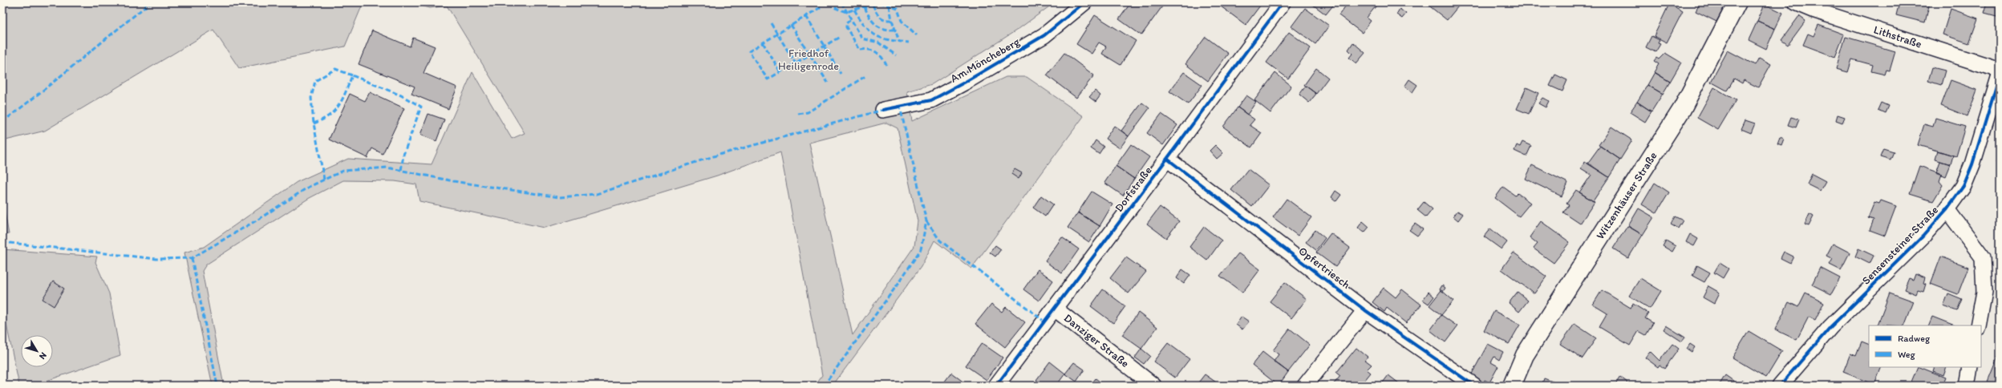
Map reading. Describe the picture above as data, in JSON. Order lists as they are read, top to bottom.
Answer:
{
  "streets": {
    "main road": ["Witzenhäuser Straße"],
    "street": [
      "Lithstraße",
      "Am Möncheberg",
      "Dorfstraße",
      "Sensensteiner Straße",
      "Opfertriesch",
      "Danziger Straße"
    ]
  },
  "crossings": [
    ["Dorfstraße", "Opfertriesch"],
    ["Dorfstraße", "Danziger Straße"]
  ],
  "parks": ["Friedhof Heiligenrode"],
  "legend": ["Radweg", "Weg"],
  "north": "bottom right"
}
